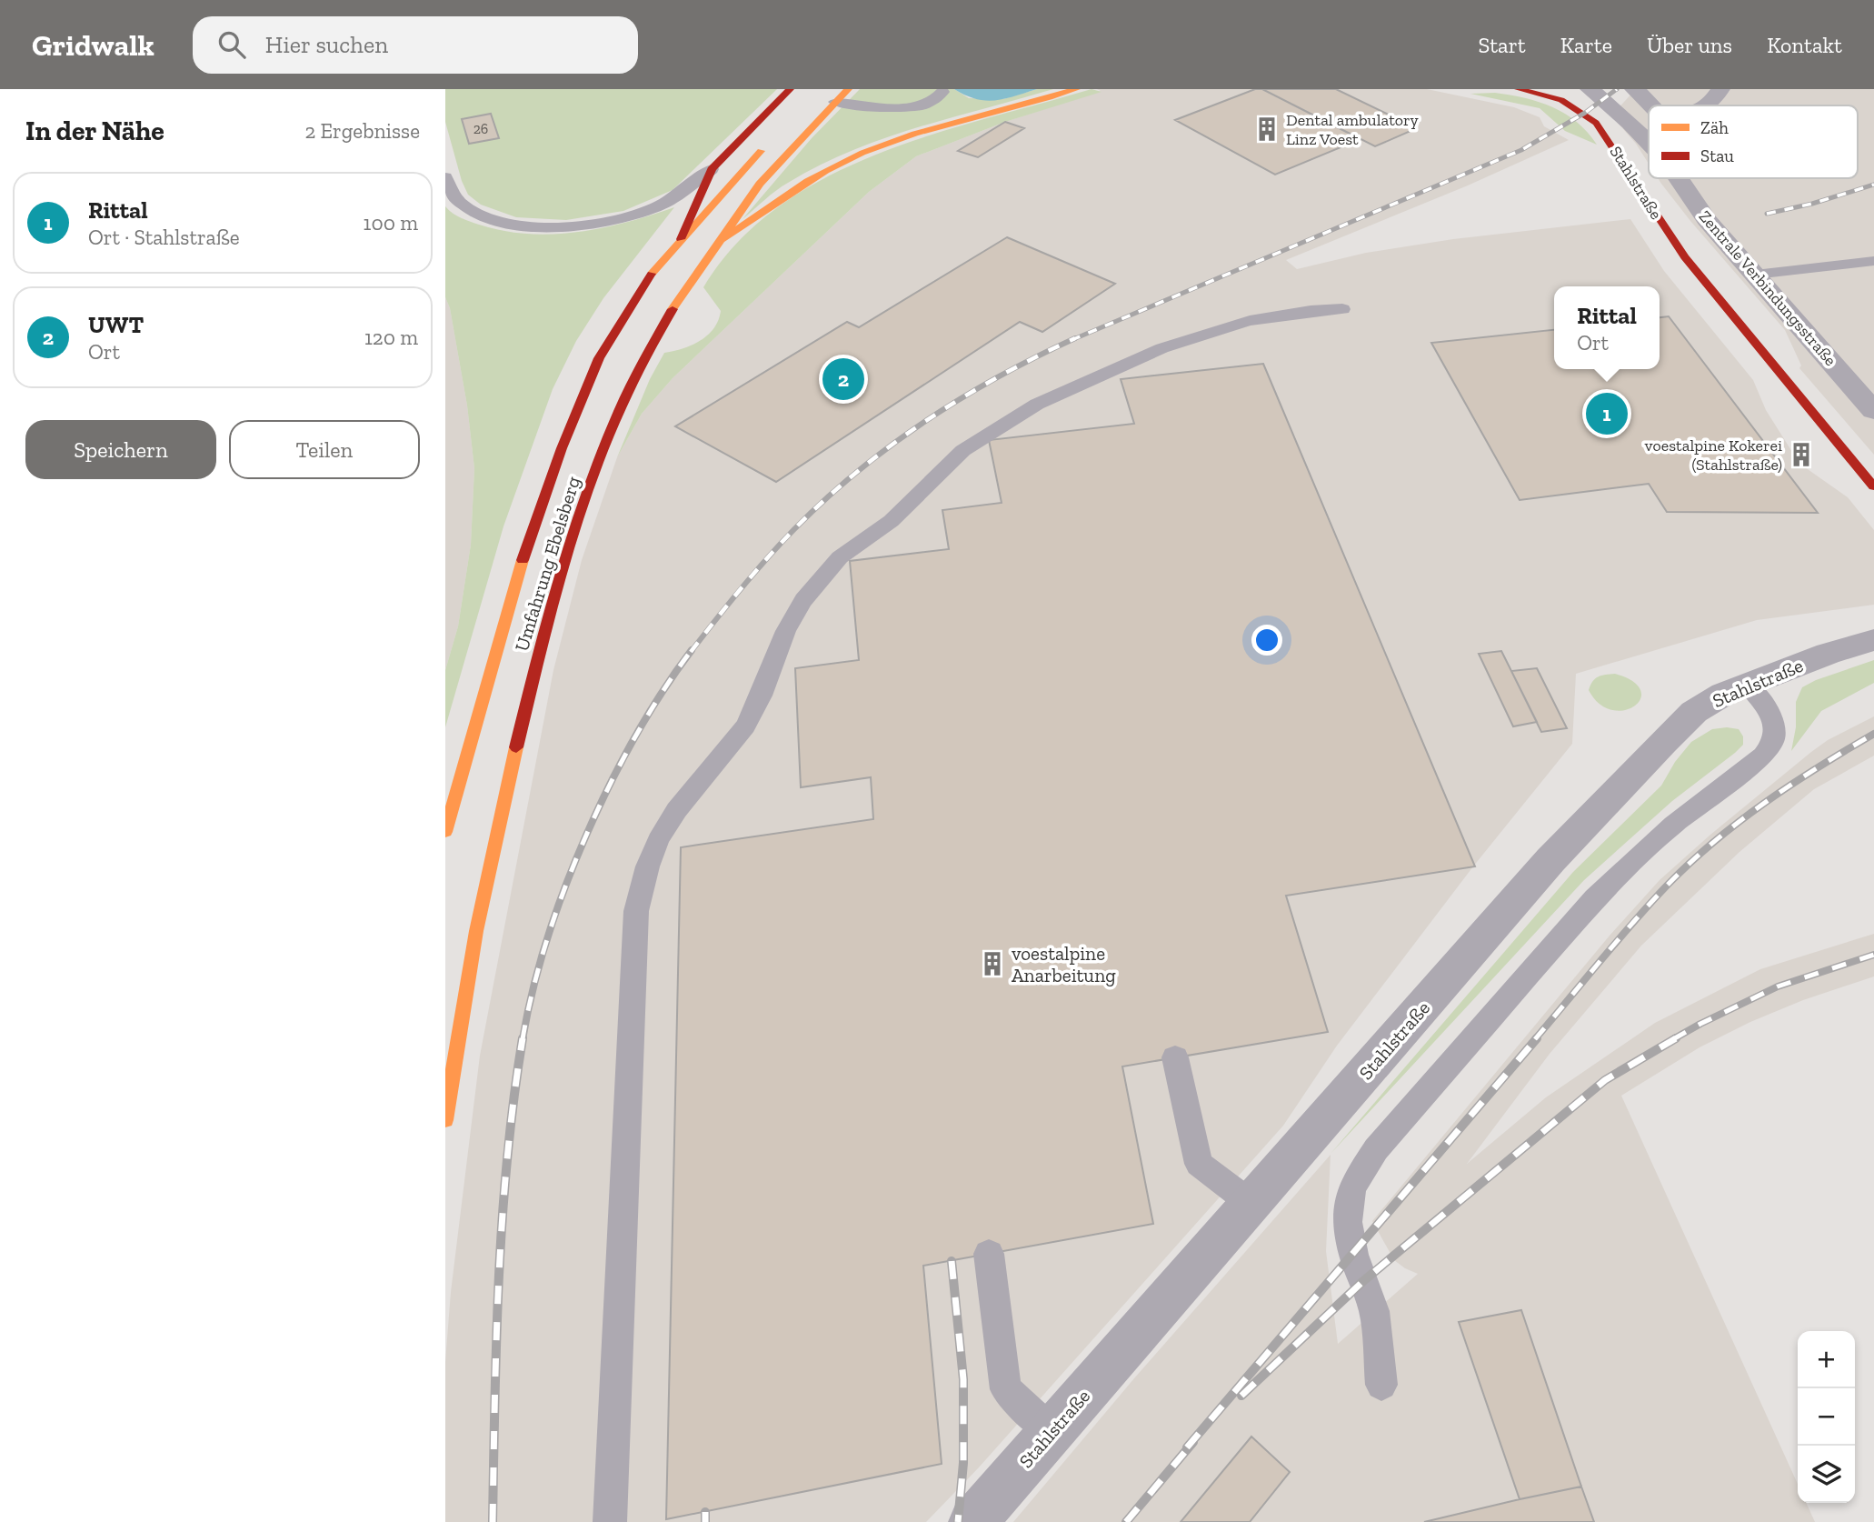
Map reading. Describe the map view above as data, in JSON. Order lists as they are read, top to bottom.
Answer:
{
  "streets": {
    "main road": ["Stahlstraße", "Umfahrung Ebelsberg"],
    "street": ["Zentrale Verbindungsstraße"]
  },
  "places": {
    "building": ["Dental ambulatory Linz Voest", "voestalpine Kokerei (Stahlstraße)", "voestalpine Anarbeitung"]
  },
  "house_numbers": ["26"],
  "legend": ["Zäh", "Stau"],
  "page": {
    "header": "Gridwalk",
    "search": "Hier suchen",
    "nav": [
      "Start",
      "Karte",
      "Über uns",
      "Kontakt"
    ],
    "heading": ["In der Nähe", "2 Ergebnisse"],
    "list": [
      {
        "mark": "1",
        "name": "Rittal",
        "note": "Ort · Stahlstraße",
        "value": "100 m"
      },
      {
        "mark": "2",
        "name": "UWT",
        "note": "Ort",
        "value": "120 m"
      }
    ],
    "popup": ["Rittal", "Ort"],
    "pins": ["2", "1"],
    "buttons": ["Speichern", "Teilen"],
    "map_buttons": ["+", "−"]
  }
}
